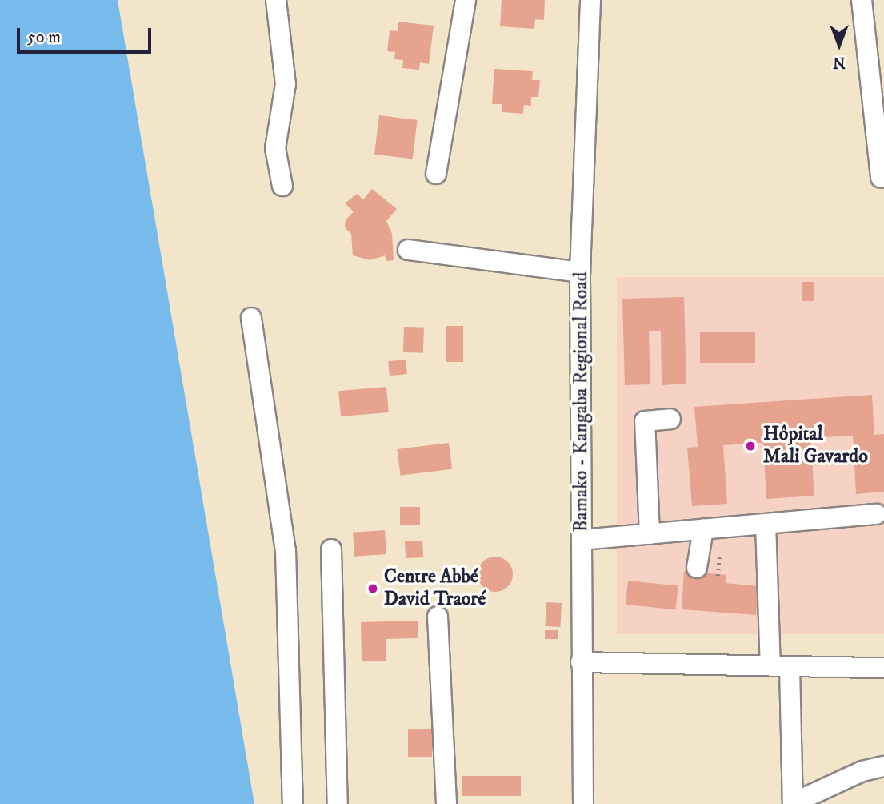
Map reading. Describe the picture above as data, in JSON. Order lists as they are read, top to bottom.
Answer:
{
  "streets": {
    "street": ["Bamako - Kangaba Regional Road"]
  },
  "places": ["Hôpital Mali Gavardo", "Centre Abbé David Traoré"],
  "scale_bar": "50 m",
  "north": "bottom"
}
